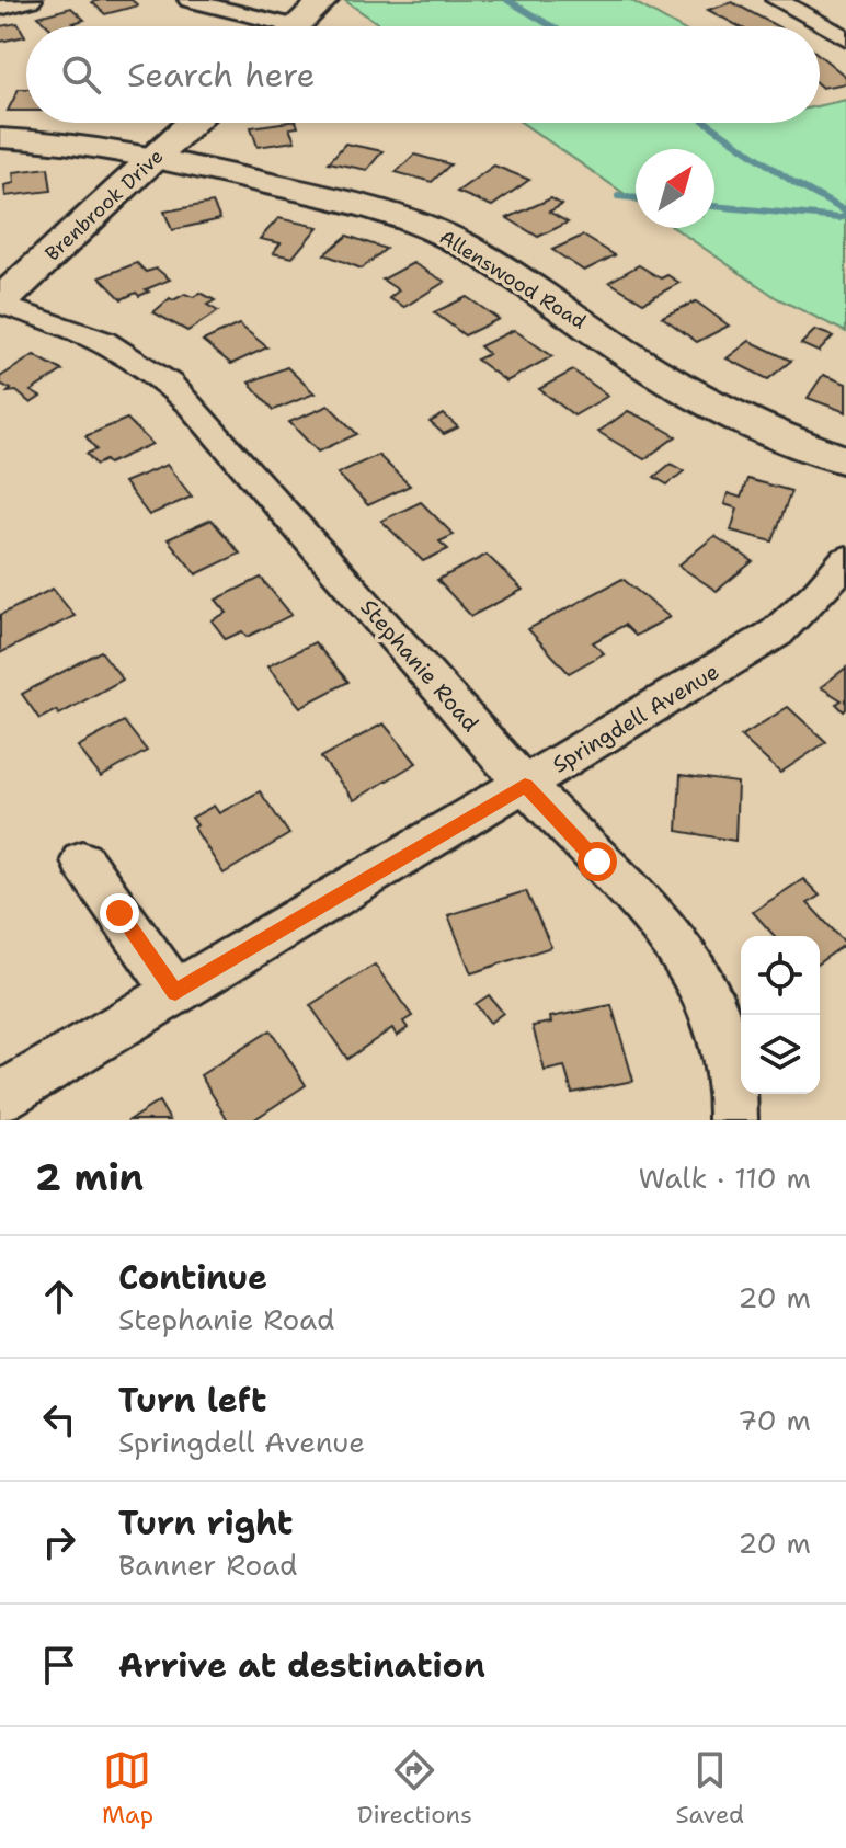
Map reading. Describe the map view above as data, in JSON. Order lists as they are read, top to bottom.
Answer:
{
  "streets": {
    "main road": ["Brenbrook Drive"],
    "street": ["Allenswood Road", "Stephanie Road", "Springdell Avenue"]
  },
  "crossings": [
    ["Brenbrook Drive", "Allenswood Road"],
    ["Brenbrook Drive", "Stephanie Road"],
    ["Stephanie Road", "Springdell Avenue"]
  ],
  "north": "top right",
  "page": {
    "search": "Search here",
    "heading": ["2 min", "Walk · 110 m"],
    "list": [
      ["Continue", "Stephanie Road", "20 m"],
      ["Turn left", "Springdell Avenue", "70 m"],
      ["Turn right", "Banner Road", "20 m"],
      "Arrive at destination"
    ],
    "nav": ["Map", "Directions", "Saved"]
  }
}
